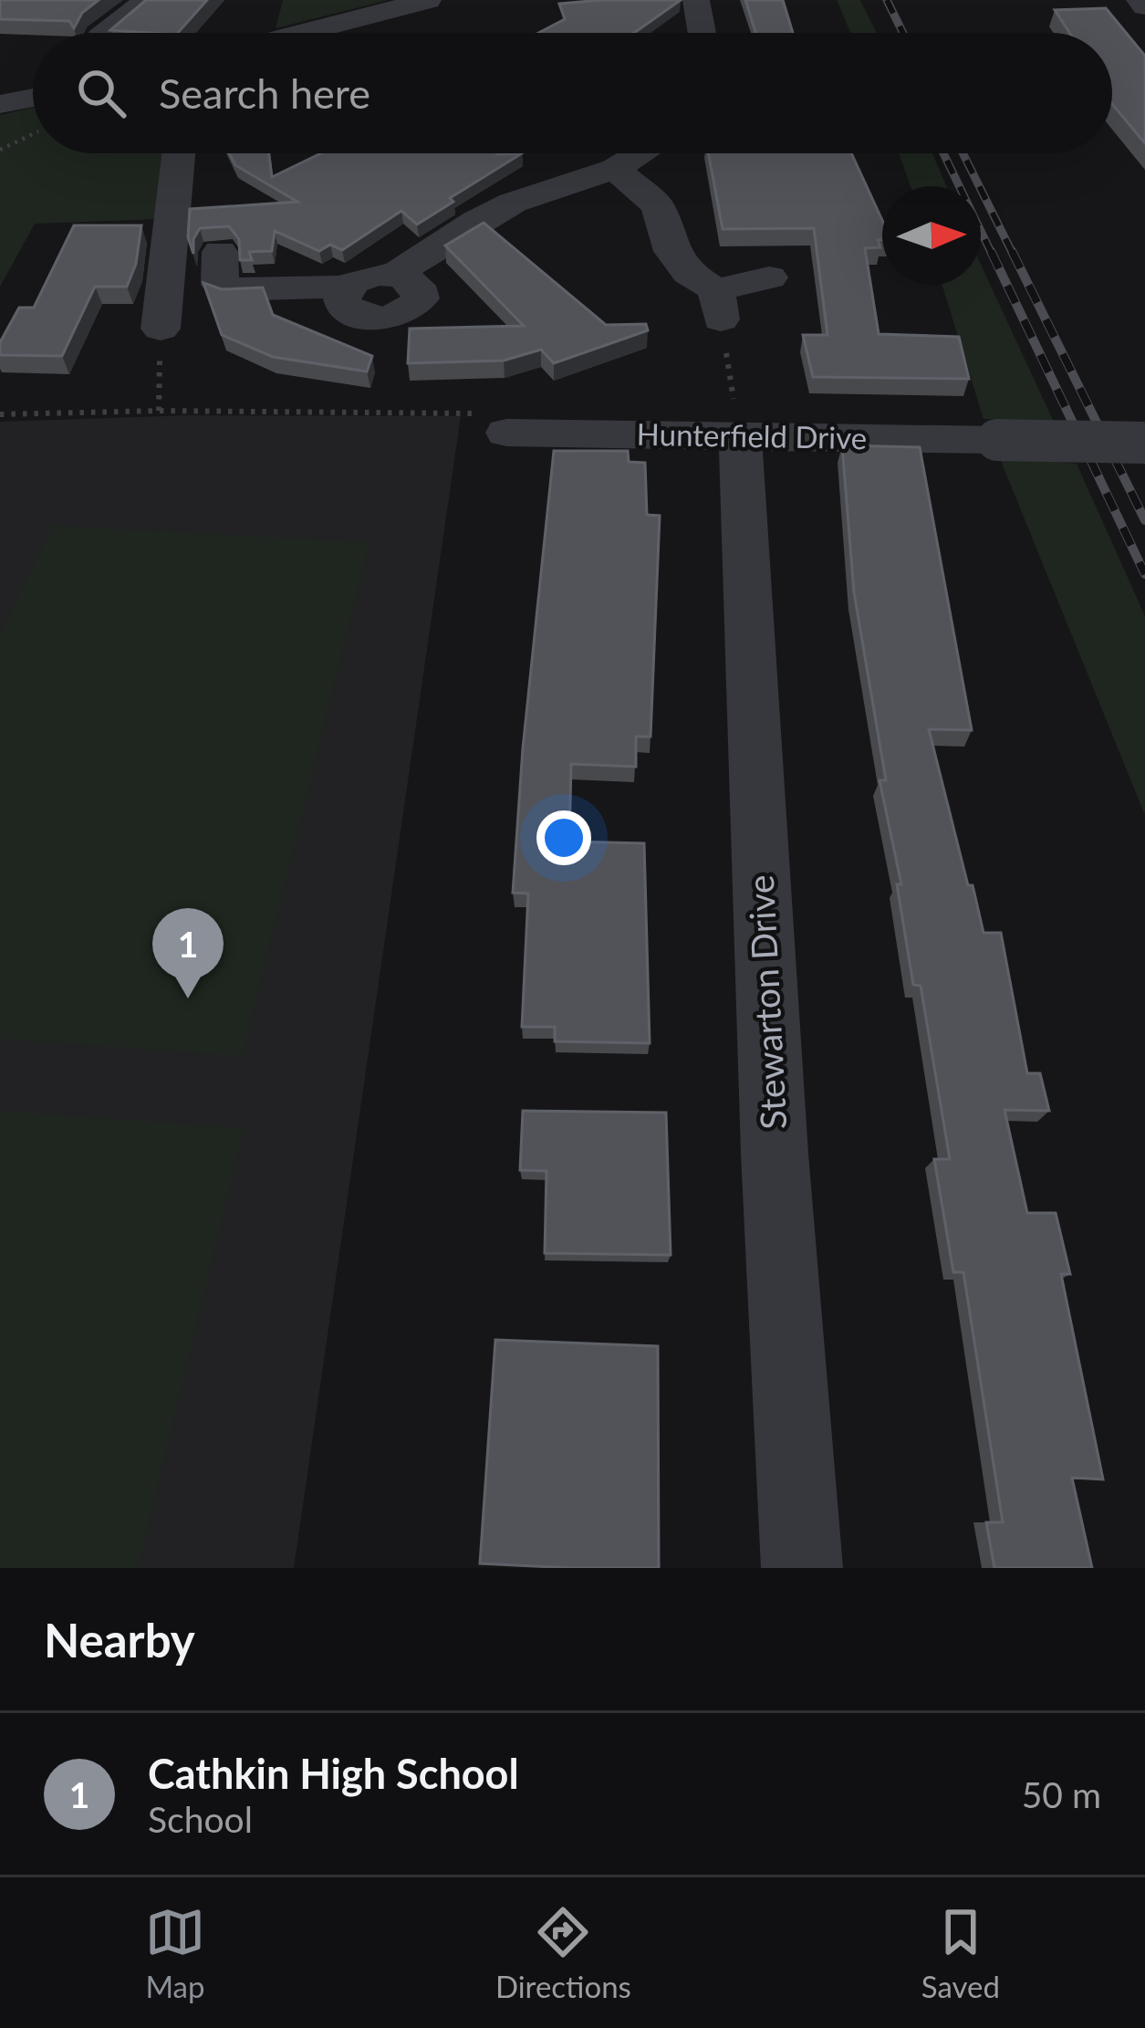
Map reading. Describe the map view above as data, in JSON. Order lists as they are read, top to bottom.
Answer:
{
  "streets": {
    "street": ["Hunterfield Drive", "Stewarton Drive"]
  },
  "crossings": [
    ["Hunterfield Drive", "Stewarton Drive"]
  ],
  "north": "right",
  "page": {
    "search": "Search here",
    "pins": "1",
    "heading": "Nearby",
    "list": [
      {
        "mark": "1",
        "name": "Cathkin High School",
        "note": "School",
        "value": "50 m"
      }
    ],
    "nav": ["Map", "Directions", "Saved"]
  }
}
